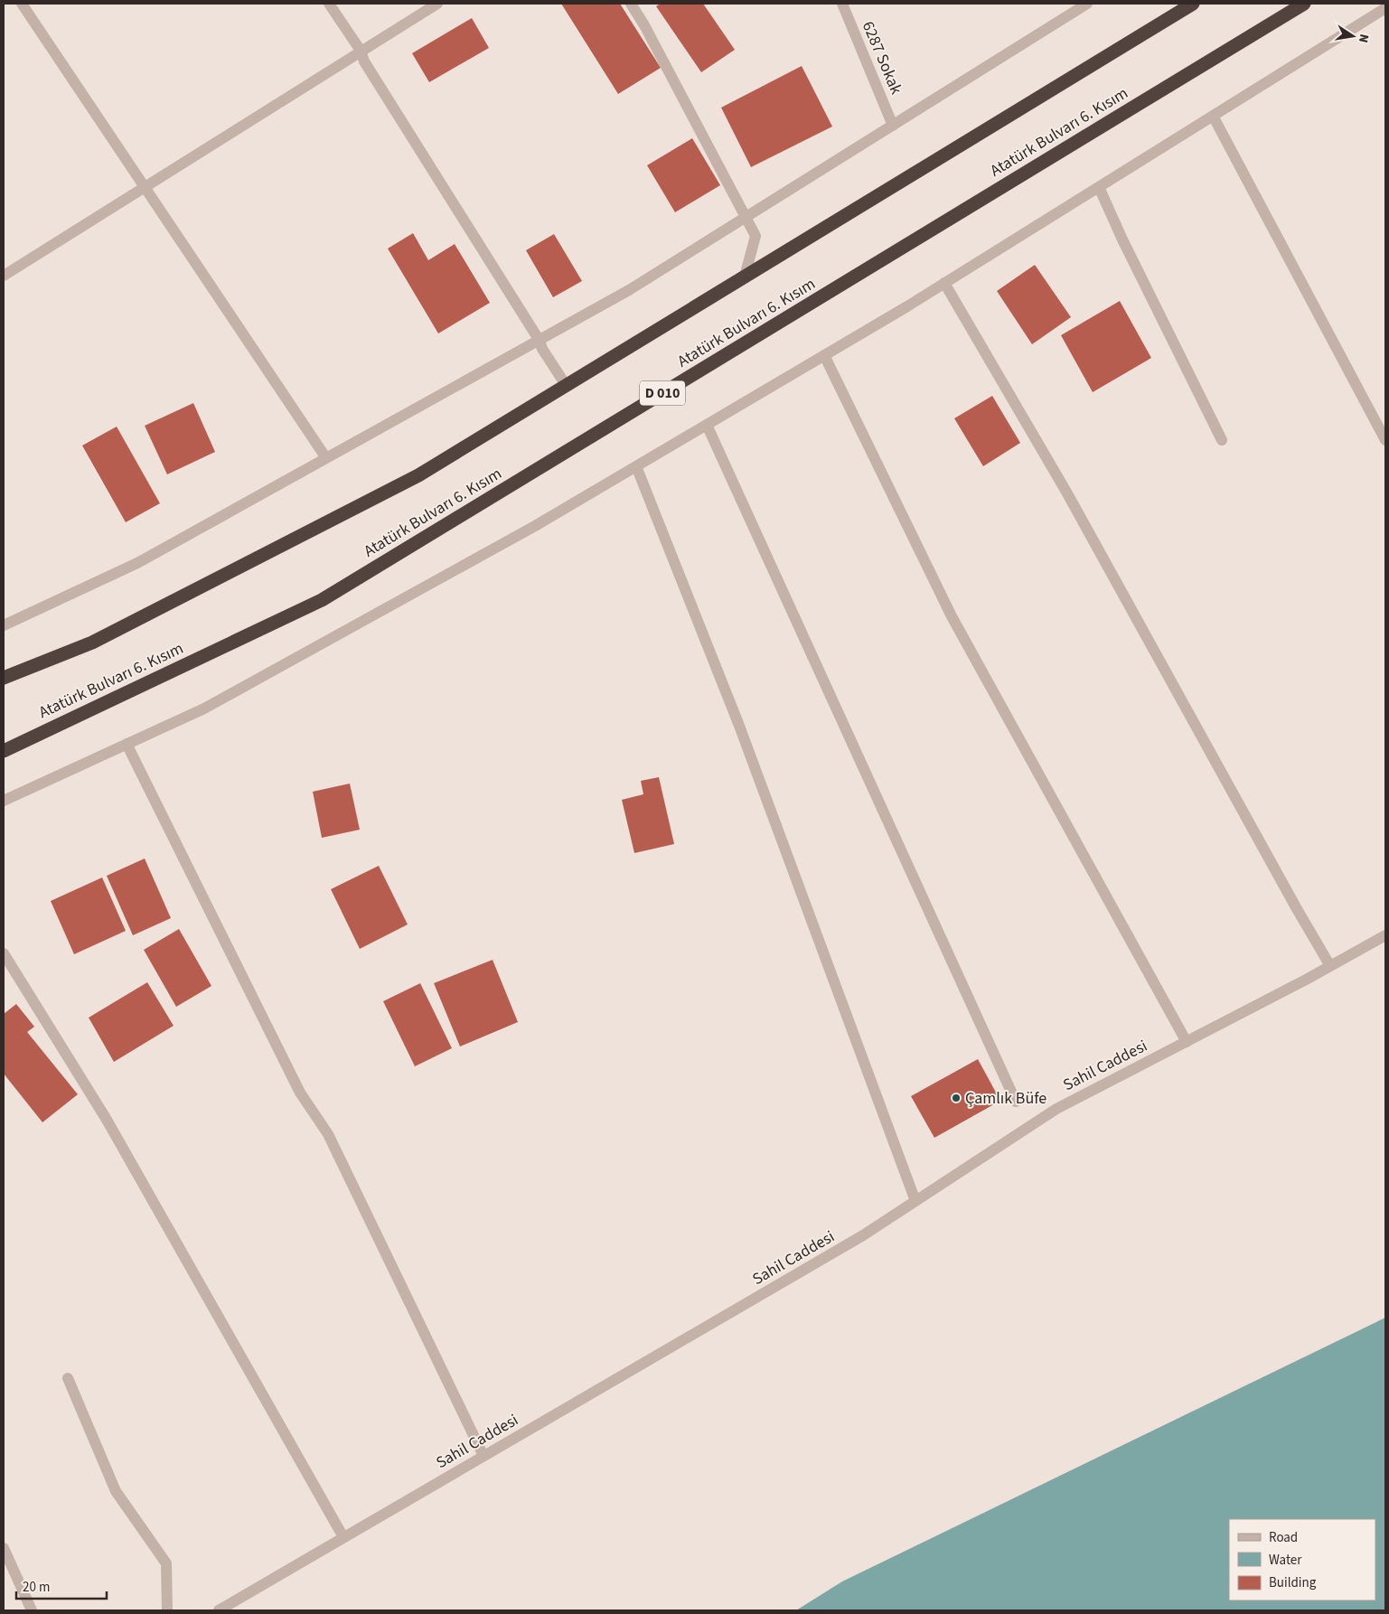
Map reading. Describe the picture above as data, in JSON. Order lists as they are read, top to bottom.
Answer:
{
  "streets": {
    "highway": ["Atatürk Bulvarı 6. Kısım", "D 010"],
    "street": ["6287 Sokak", "Sahil Caddesi"]
  },
  "places": ["Çamlık Büfe"],
  "legend": ["Road", "Water", "Building"],
  "scale_bar": "20 m",
  "north": "right"
}
